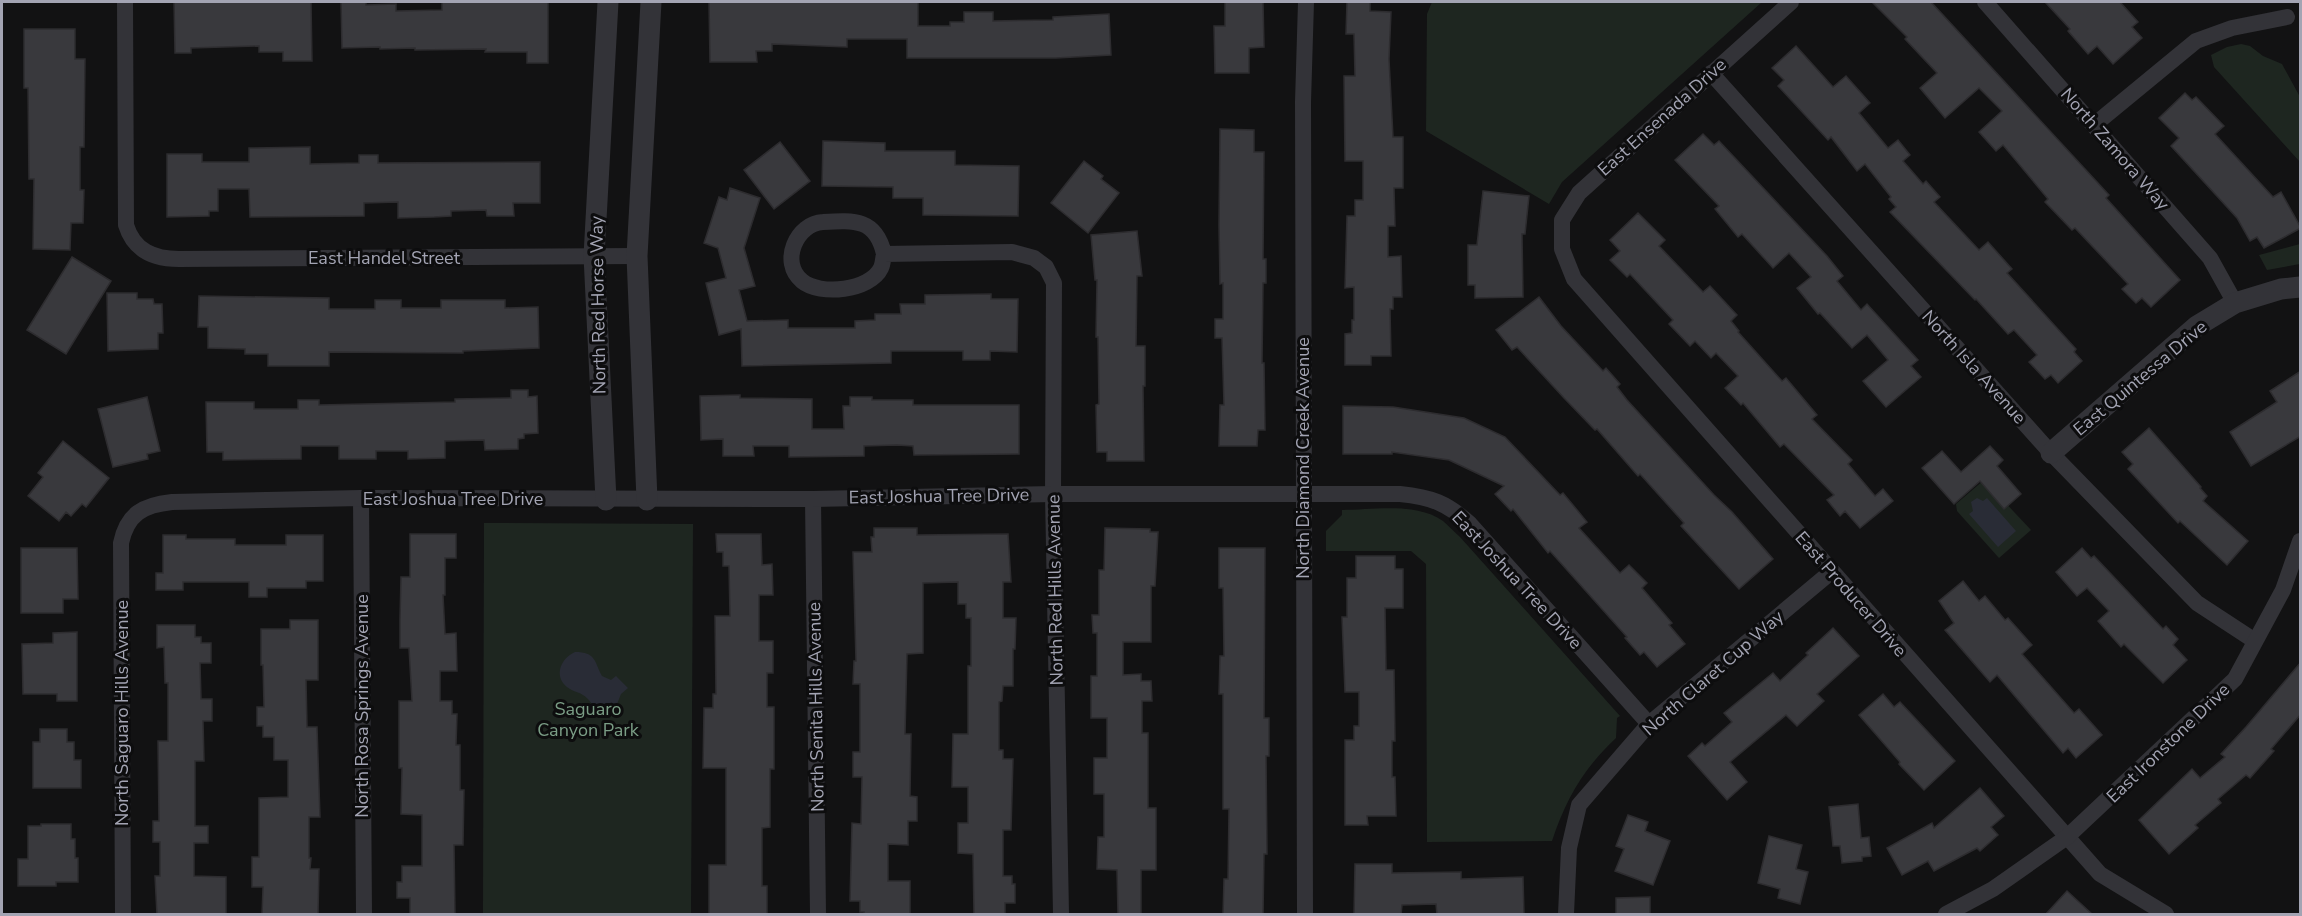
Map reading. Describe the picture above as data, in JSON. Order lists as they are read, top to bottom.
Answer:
{
  "streets": {
    "street": [
      "East Ensenada Drive",
      "North Zamora Way",
      "East Handel Street",
      "North Red Horse Way",
      "North Isla Avenue",
      "East Quintessa Drive",
      "North Diamond Creek Avenue",
      "East Joshua Tree Drive",
      "North Red Hills Avenue",
      "East Producer Drive",
      "North Claret Cup Way",
      "North Rosa Springs Avenue",
      "North Senita Hills Avenue",
      "North Saguaro Hills Avenue",
      "East Ironstone Drive"
    ]
  },
  "crossings": [
    ["East Ensenada Drive", "North Isla Avenue"],
    ["East Ensenada Drive", "East Producer Drive"],
    ["North Zamora Way", "East Quintessa Drive"],
    ["East Handel Street", "North Red Horse Way"],
    ["North Red Horse Way", "East Joshua Tree Drive"],
    ["North Isla Avenue", "East Quintessa Drive"],
    ["North Isla Avenue", "East Ironstone Drive"],
    ["North Diamond Creek Avenue", "East Joshua Tree Drive"],
    ["East Joshua Tree Drive", "North Red Hills Avenue"],
    ["East Joshua Tree Drive", "North Claret Cup Way"],
    ["East Joshua Tree Drive", "North Rosa Springs Avenue"],
    ["East Joshua Tree Drive", "North Senita Hills Avenue"],
    ["East Joshua Tree Drive", "North Saguaro Hills Avenue"],
    ["East Producer Drive", "North Claret Cup Way"],
    ["East Producer Drive", "East Ironstone Drive"]
  ],
  "parks": ["Saguaro Canyon Park"]
}
